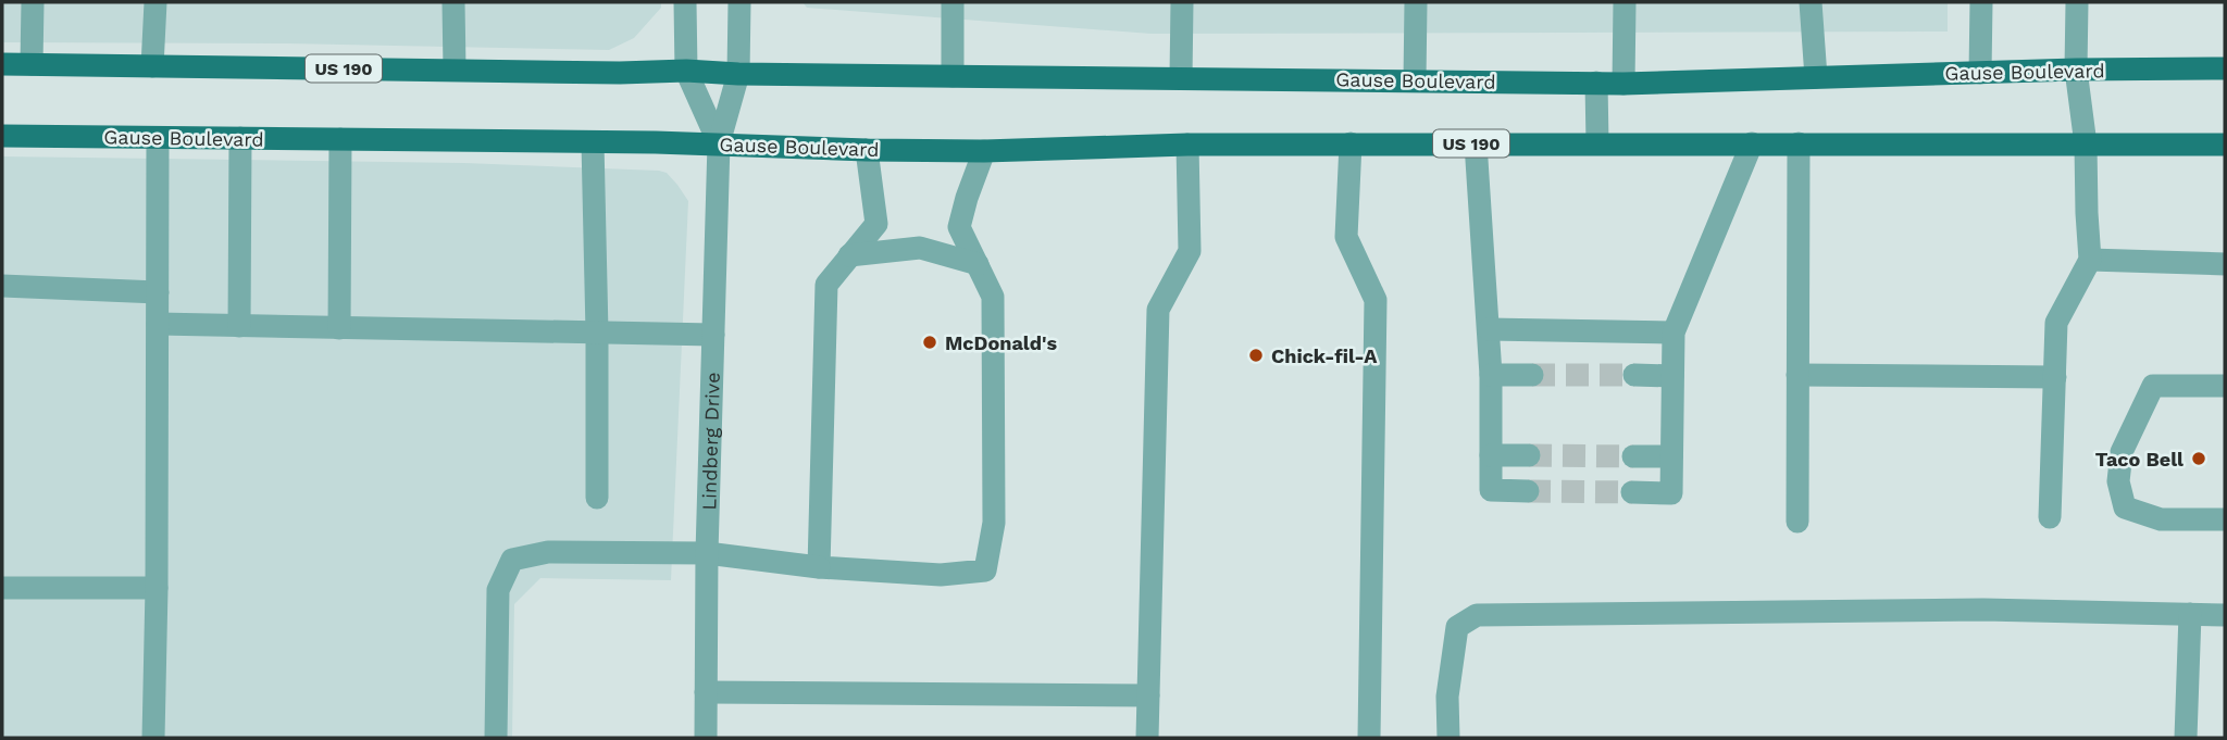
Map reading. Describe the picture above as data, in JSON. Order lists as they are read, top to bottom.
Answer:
{
  "streets": {
    "main road": ["US 190", "Gause Boulevard"],
    "street": ["Lindberg Drive"]
  },
  "crossings": [
    ["Gause Boulevard", "Lindberg Drive"]
  ],
  "places": ["McDonald's", "Chick-fil-A", "Taco Bell"]
}
